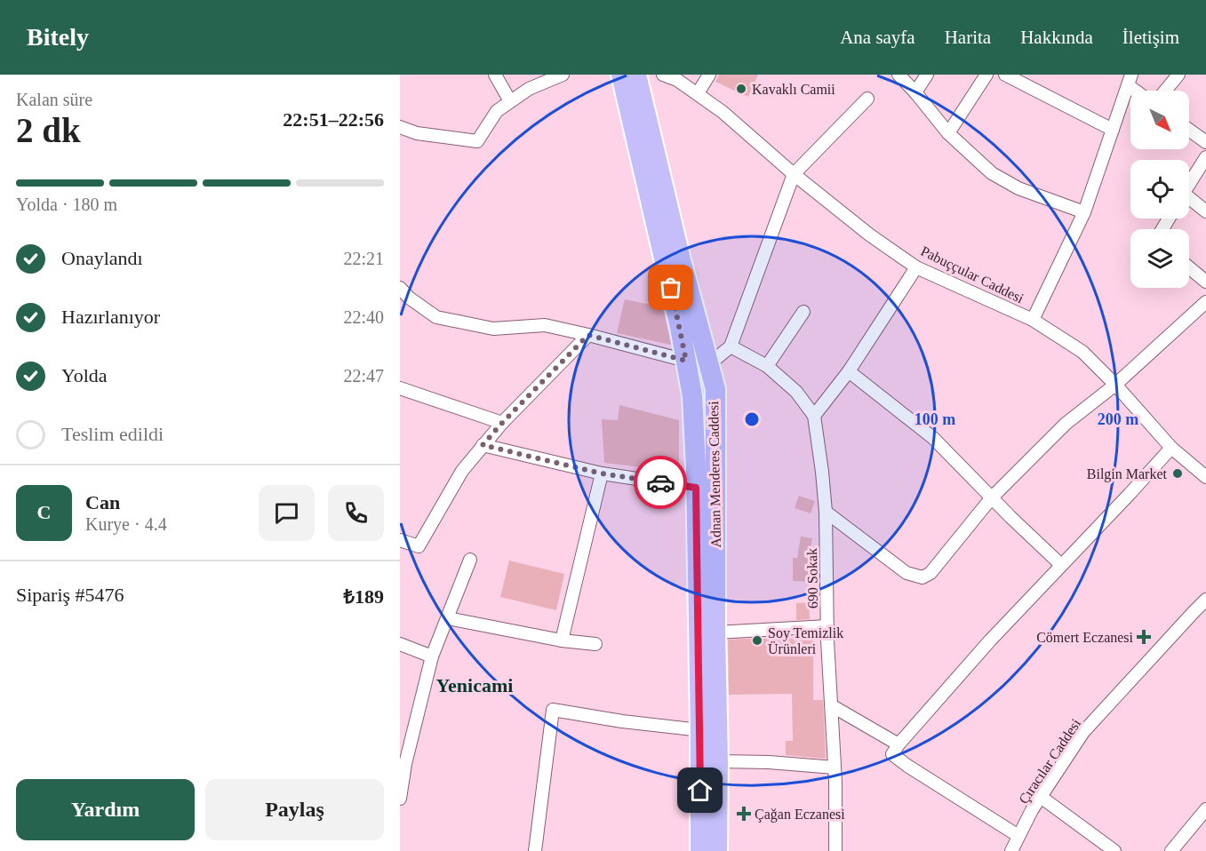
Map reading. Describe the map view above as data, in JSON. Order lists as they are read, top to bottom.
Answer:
{
  "streets": {
    "main road": ["Adnan Menderes Caddesi"],
    "street": ["Pabuççular Caddesi", "690 Sokak", "Çıracılar Caddesi"]
  },
  "districts": ["Yenicami"],
  "places": {
    "other": ["Kavaklı Camii", "Bilgin Market", "Soy Temizlik Ürünleri"],
    "health": ["Cömert Eczanesi", "Çağan Eczanesi"]
  },
  "north": "bottom right",
  "page": {
    "header": "Bitely",
    "nav": [
      "Ana sayfa",
      "Harita",
      "Hakkında",
      "İletişim"
    ],
    "heading": ["2 dk", "Kalan süre", "22:51–22:56"],
    "panel": [
      "Can",
      "Kurye · 4.4",
      "Sipariş #5476",
      "₺189"
    ],
    "bar": "Yolda · 180 m",
    "list": [
      ["Onaylandı", "22:21"],
      ["Hazırlanıyor", "22:40"],
      ["Yolda", "22:47"],
      "Teslim edildi"
    ],
    "round": "C",
    "buttons": ["Yardım", "Paylaş"]
  },
  "rings": ["100 m", "200 m"]
}
